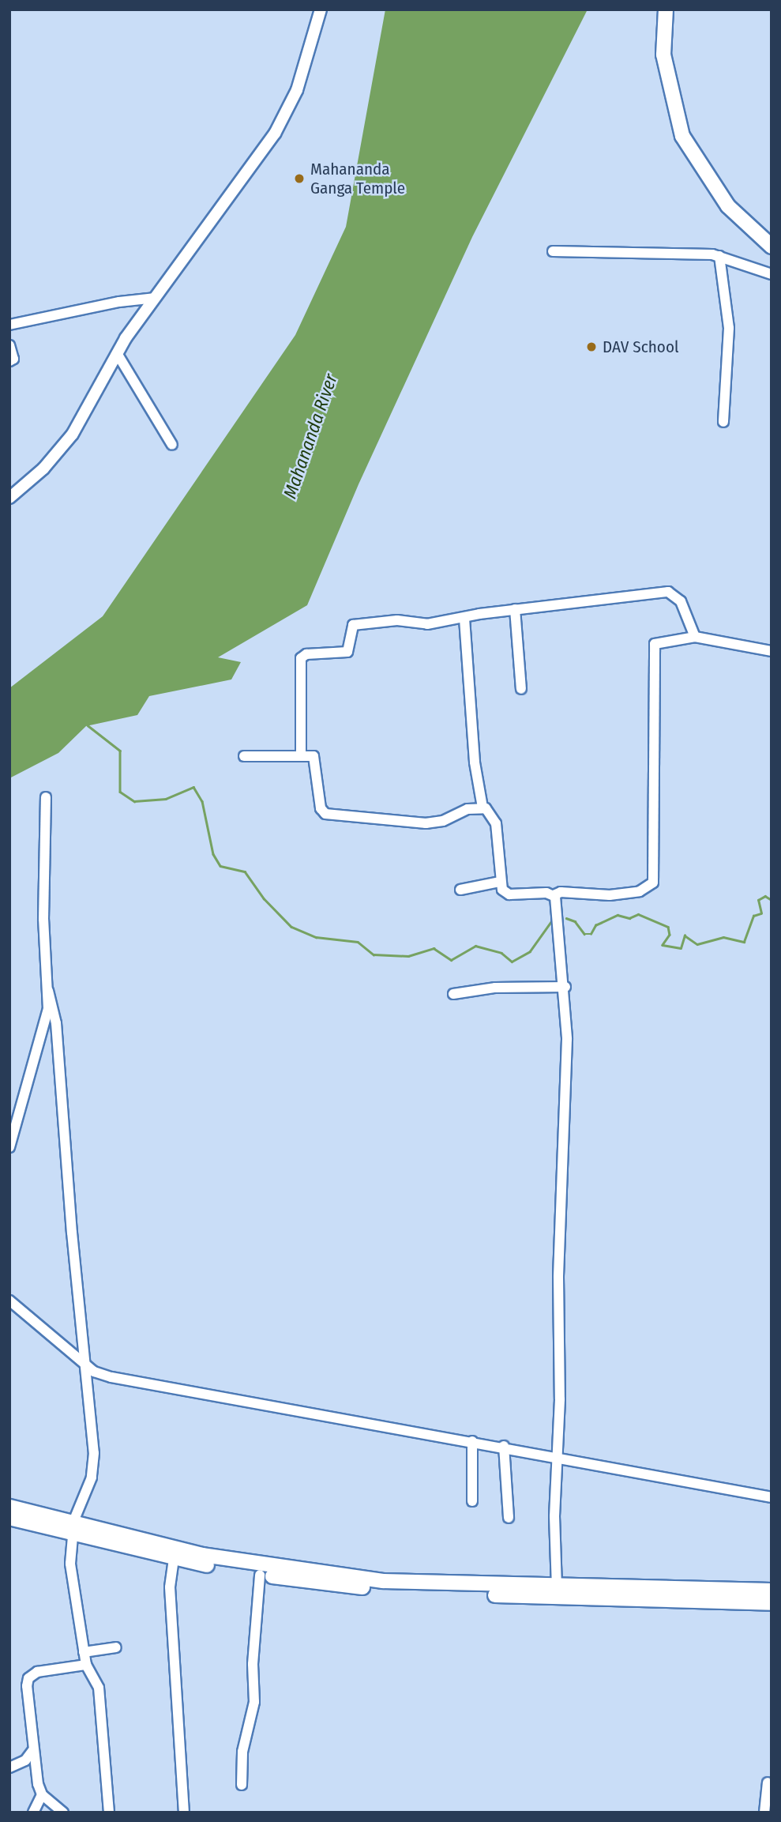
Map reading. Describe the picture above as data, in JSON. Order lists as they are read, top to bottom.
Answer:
{
  "water": ["Mahananda River"],
  "places": ["Mahananda Ganga Temple", "DAV School"]
}
